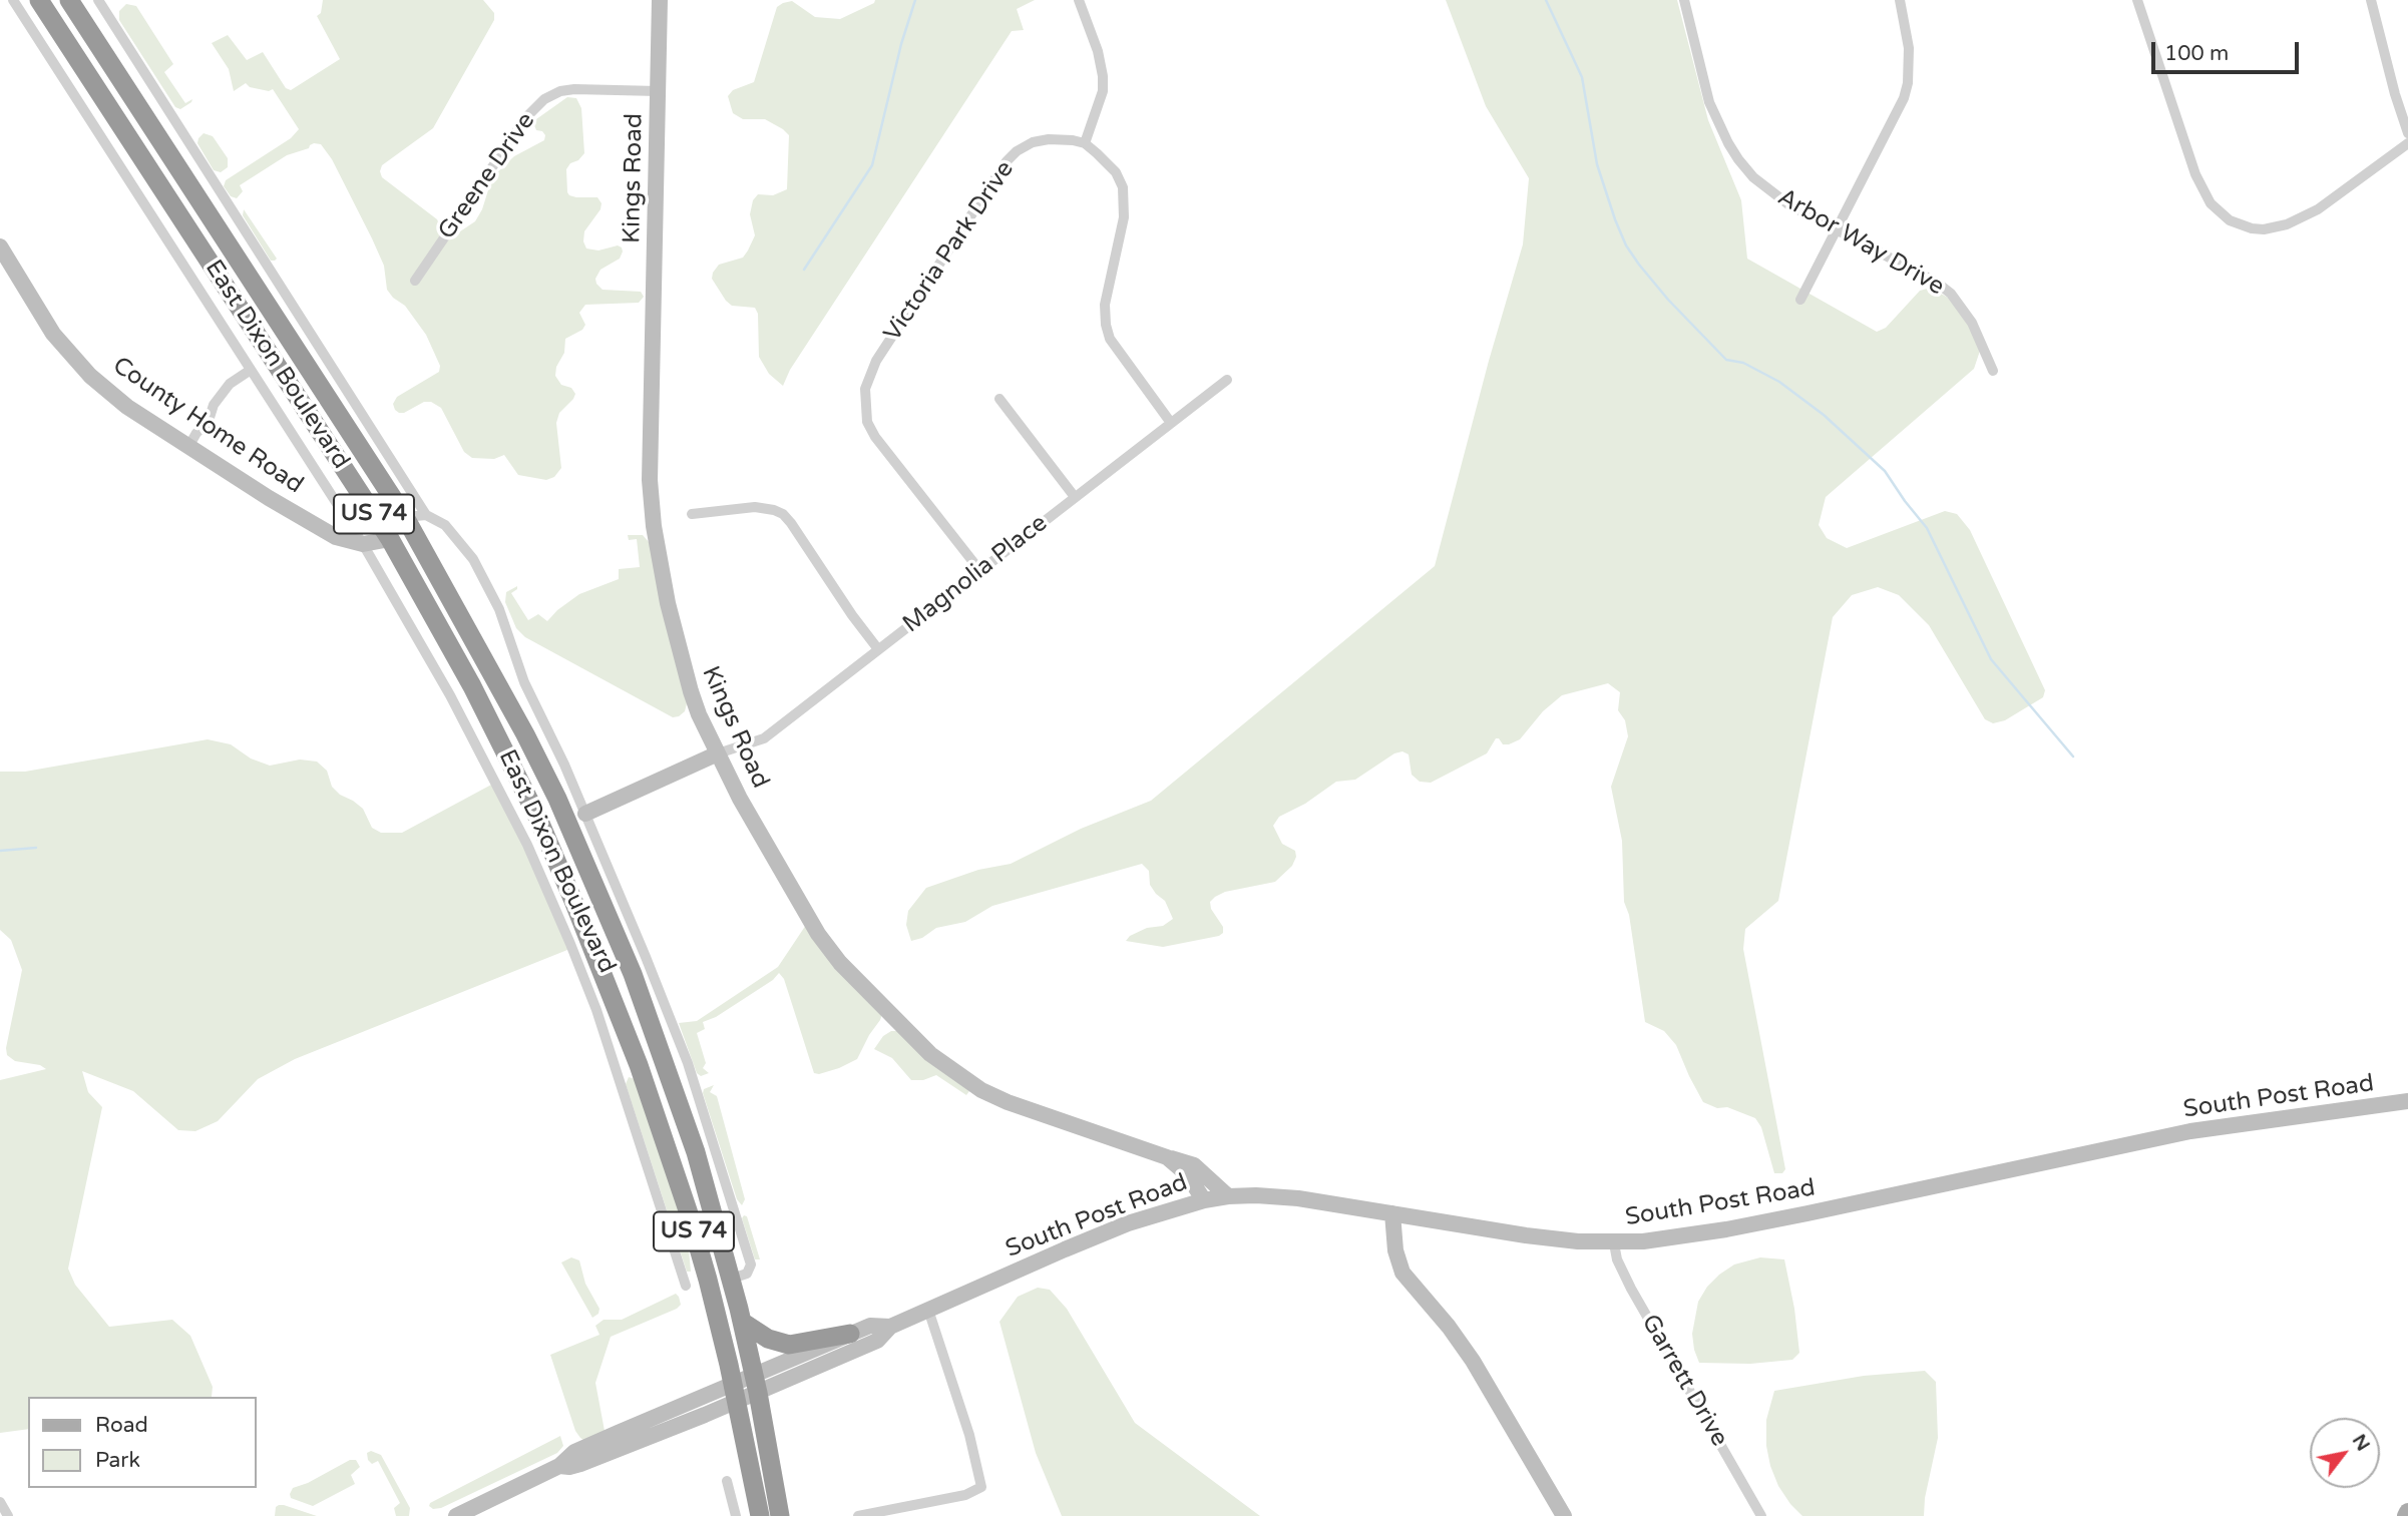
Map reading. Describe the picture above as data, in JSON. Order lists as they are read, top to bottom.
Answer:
{
  "streets": {
    "highway": ["East Dixon Boulevard", "US 74"],
    "street": [
      "Greene Drive",
      "Kings Road",
      "Arbor Way Drive",
      "Victoria Park Drive",
      "County Home Road",
      "Magnolia Place",
      "South Post Road",
      "Garrett Drive"
    ]
  },
  "crossings": [
    ["Greene Drive", "Kings Road"],
    ["Kings Road", "Magnolia Place"],
    ["Kings Road", "South Post Road"],
    ["Victoria Park Drive", "Magnolia Place"],
    ["East Dixon Boulevard", "County Home Road"],
    ["East Dixon Boulevard", "South Post Road"],
    ["South Post Road", "Garrett Drive"]
  ],
  "legend": ["Road", "Park"],
  "scale_bar": "100 m",
  "north": "top right"
}
